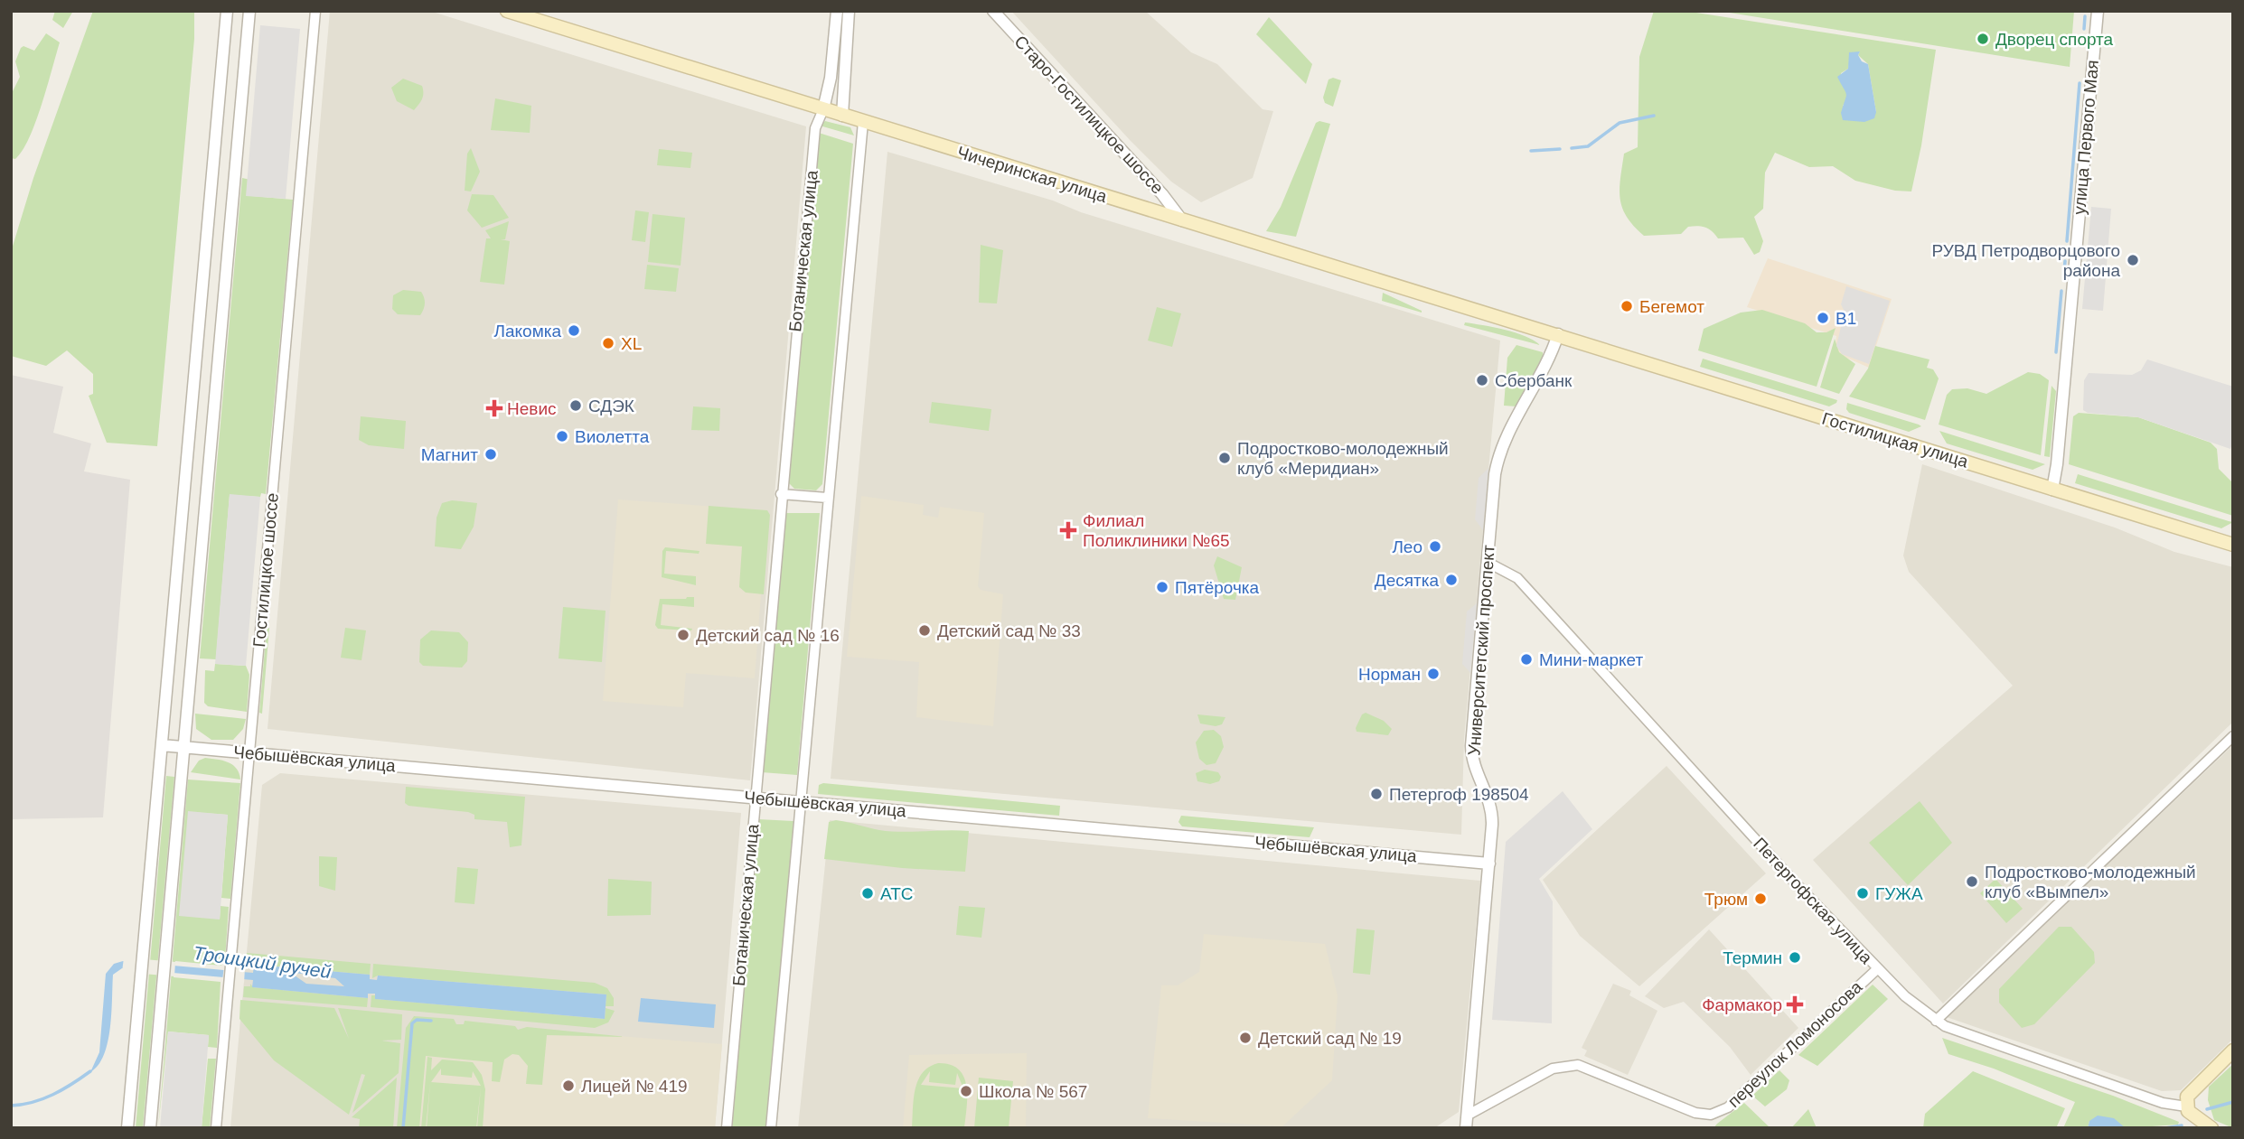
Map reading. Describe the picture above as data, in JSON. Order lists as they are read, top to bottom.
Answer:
{
  "streets": {
    "main road": ["Чичеринская улица", "Гостилицкая улица", "Петергофская улица"],
    "street": [
      "Старо-Гостилицкое шоссе",
      "улица Первого Мая",
      "Ботаническая улица",
      "Гостилицкое шоссе",
      "Университетский проспект",
      "Чебышёвская улица",
      "переулок Ломоносова"
    ]
  },
  "crossings": [
    ["Старо-Гостилицкое шоссе", "Чичеринская улица"],
    ["улица Первого Мая", "Гостилицкая улица"],
    ["Чичеринская улица", "Ботаническая улица"],
    ["Чичеринская улица", "Гостилицкая улица"],
    ["Чичеринская улица", "Университетский проспект"],
    ["Ботаническая улица", "Чебышёвская улица"],
    ["Гостилицкая улица", "Университетский проспект"],
    ["Гостилицкое шоссе", "Чебышёвская улица"],
    ["Университетский проспект", "Чебышёвская улица"],
    ["Университетский проспект", "Петергофская улица"],
    ["Университетский проспект", "переулок Ломоносова"],
    ["Петергофская улица", "переулок Ломоносова"]
  ],
  "water": ["Троицкий ручей"],
  "places": {
    "other": [
      "Дворец спорта",
      "РУВД Петродворцового района",
      "Бегемот",
      "В1",
      "Лакомка",
      "XL",
      "Сбербанк",
      "СДЭК",
      "Виолетта",
      "Магнит",
      "Подростково-молодежный клуб «Меридиан»",
      "Лео",
      "Десятка",
      "Пятёрочка",
      "Детский сад № 33",
      "Детский сад № 16",
      "Мини-маркет",
      "Норман",
      "Петергоф 198504",
      "Подростково-молодежный клуб «Вымпел»",
      "АТС",
      "ГУЖА",
      "Трюм",
      "Термин",
      "Детский сад № 19",
      "Лицей № 419",
      "Школа № 567"
    ],
    "health": ["Невис", "Филиал Поликлиники №65", "Фармакор"]
  }
}
